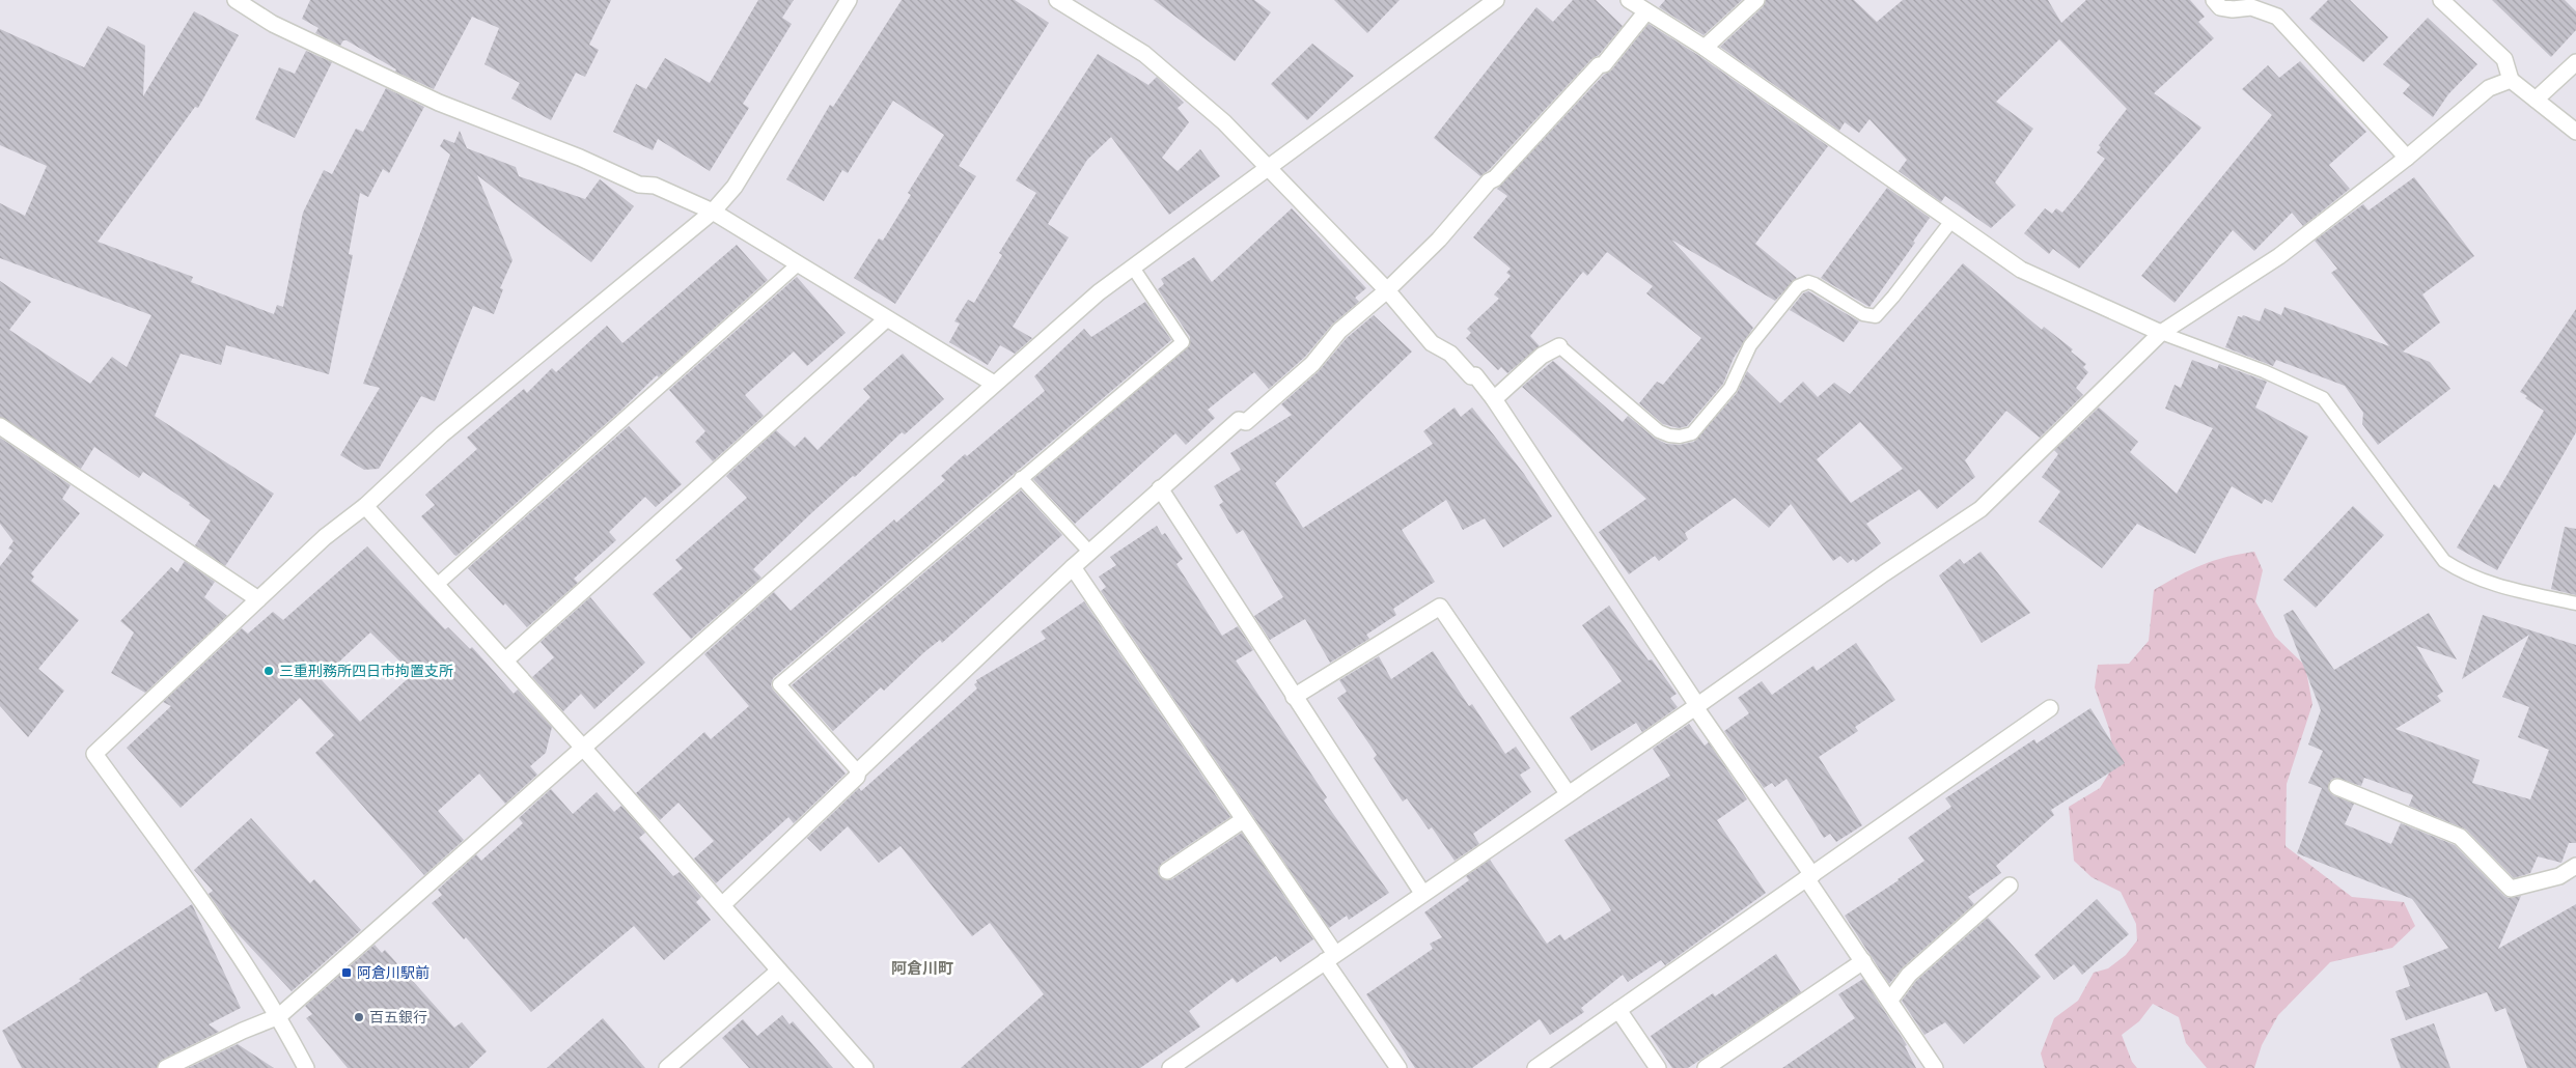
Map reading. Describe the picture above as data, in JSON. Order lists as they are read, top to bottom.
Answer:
{
  "districts": ["阿倉川町"],
  "places": {
    "other": ["三重刑務所四日市拘置支所", "百五銀行"],
    "transit": ["阿倉川駅前"]
  }
}
